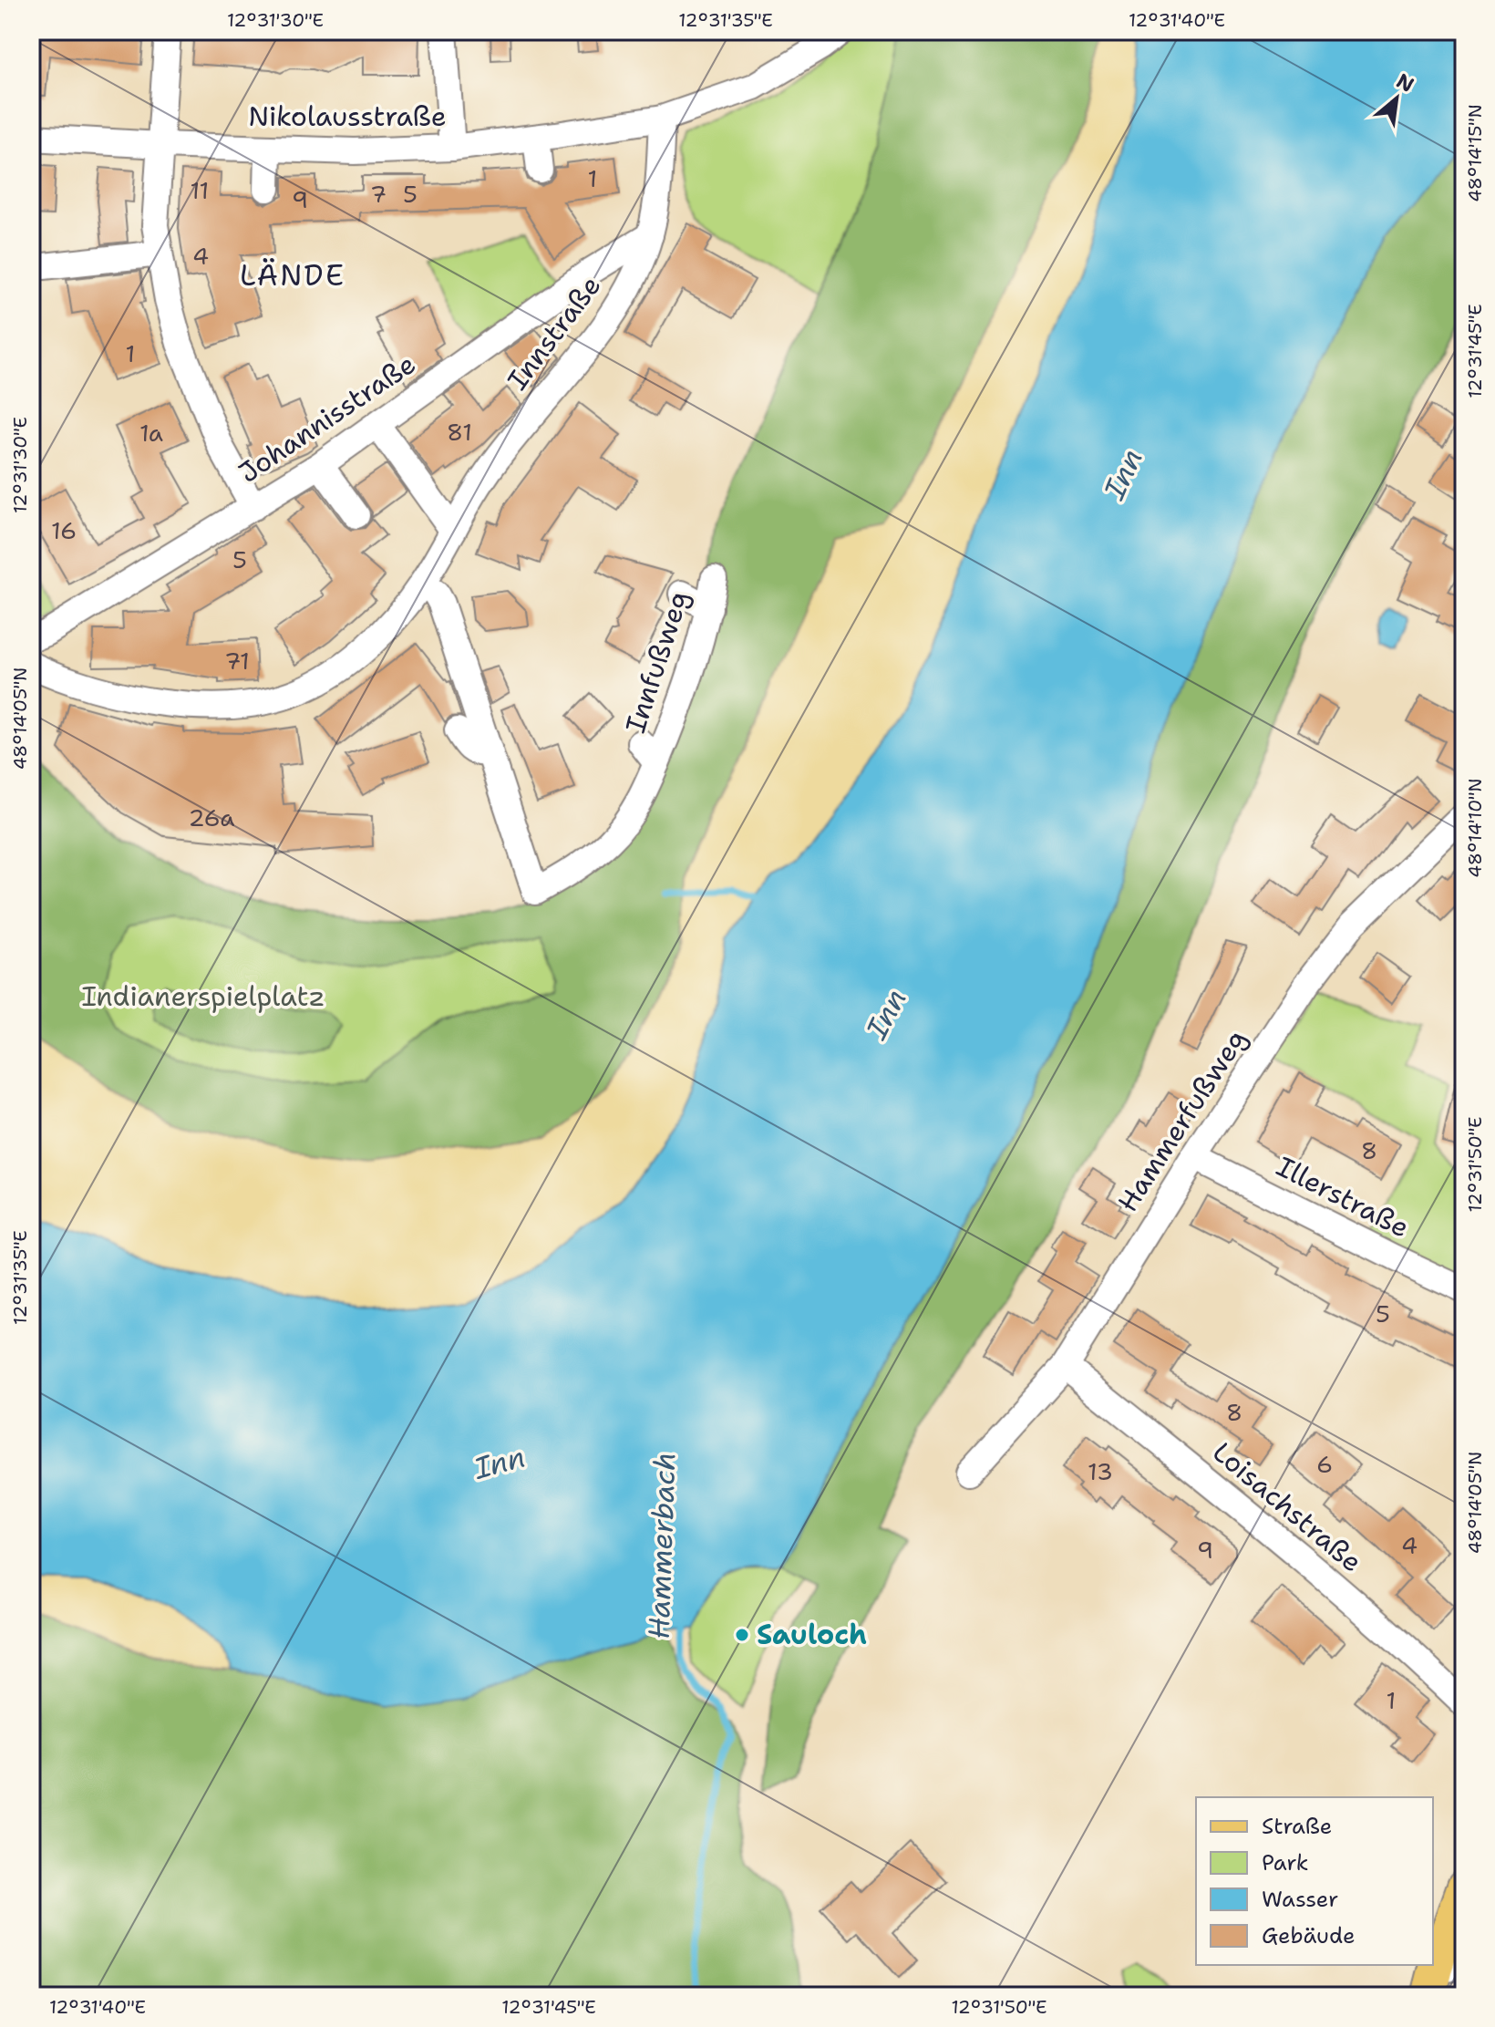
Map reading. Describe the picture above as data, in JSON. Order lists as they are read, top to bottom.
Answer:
{
  "streets": {
    "street": [
      "Nikolausstraße",
      "Innstraße",
      "Johannisstraße",
      "Innfußweg",
      "Hammerfußweg",
      "Illerstraße",
      "Loisachstraße"
    ]
  },
  "crossings": [
    ["Nikolausstraße", "Innstraße"],
    ["Innstraße", "Johannisstraße"],
    ["Hammerfußweg", "Illerstraße"],
    ["Hammerfußweg", "Loisachstraße"]
  ],
  "districts": ["LÄNDE"],
  "water": ["Inn", "Hammerbach"],
  "parks": ["Indianerspielplatz"],
  "places": ["Sauloch"],
  "house_numbers": [
    "1",
    "11",
    "7",
    "5",
    "9",
    "4",
    "1",
    "81",
    "1a",
    "16",
    "5",
    "71",
    "26a",
    "8",
    "5",
    "8",
    "6",
    "13",
    "4",
    "9",
    "1"
  ],
  "legend": [
    "Straße",
    "Park",
    "Wasser",
    "Gebäude"
  ],
  "north": "top right",
  "coordinates": [
    "12°31'30\"E",
    "12°31'35\"E",
    "12°31'40\"E",
    "48°14'15\"N",
    "12°31'45\"E",
    "48°14'05\"N",
    "48°14'10\"N",
    "12°31'50\"E"
  ]
}
